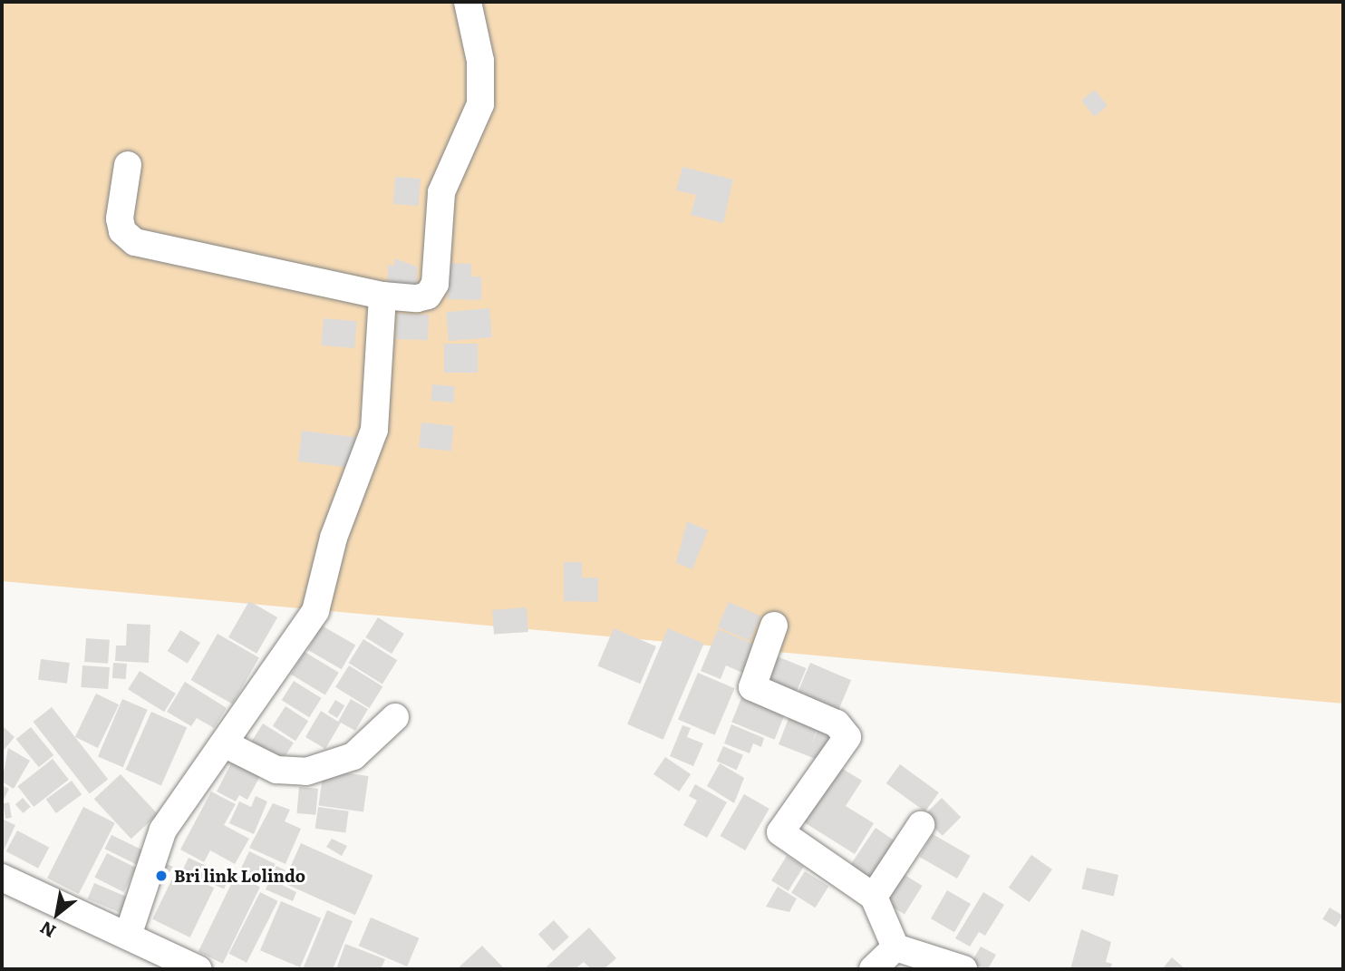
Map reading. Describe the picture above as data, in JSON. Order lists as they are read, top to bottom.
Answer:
{
  "places": ["Bri link Lolindo"],
  "north": "bottom left"
}
